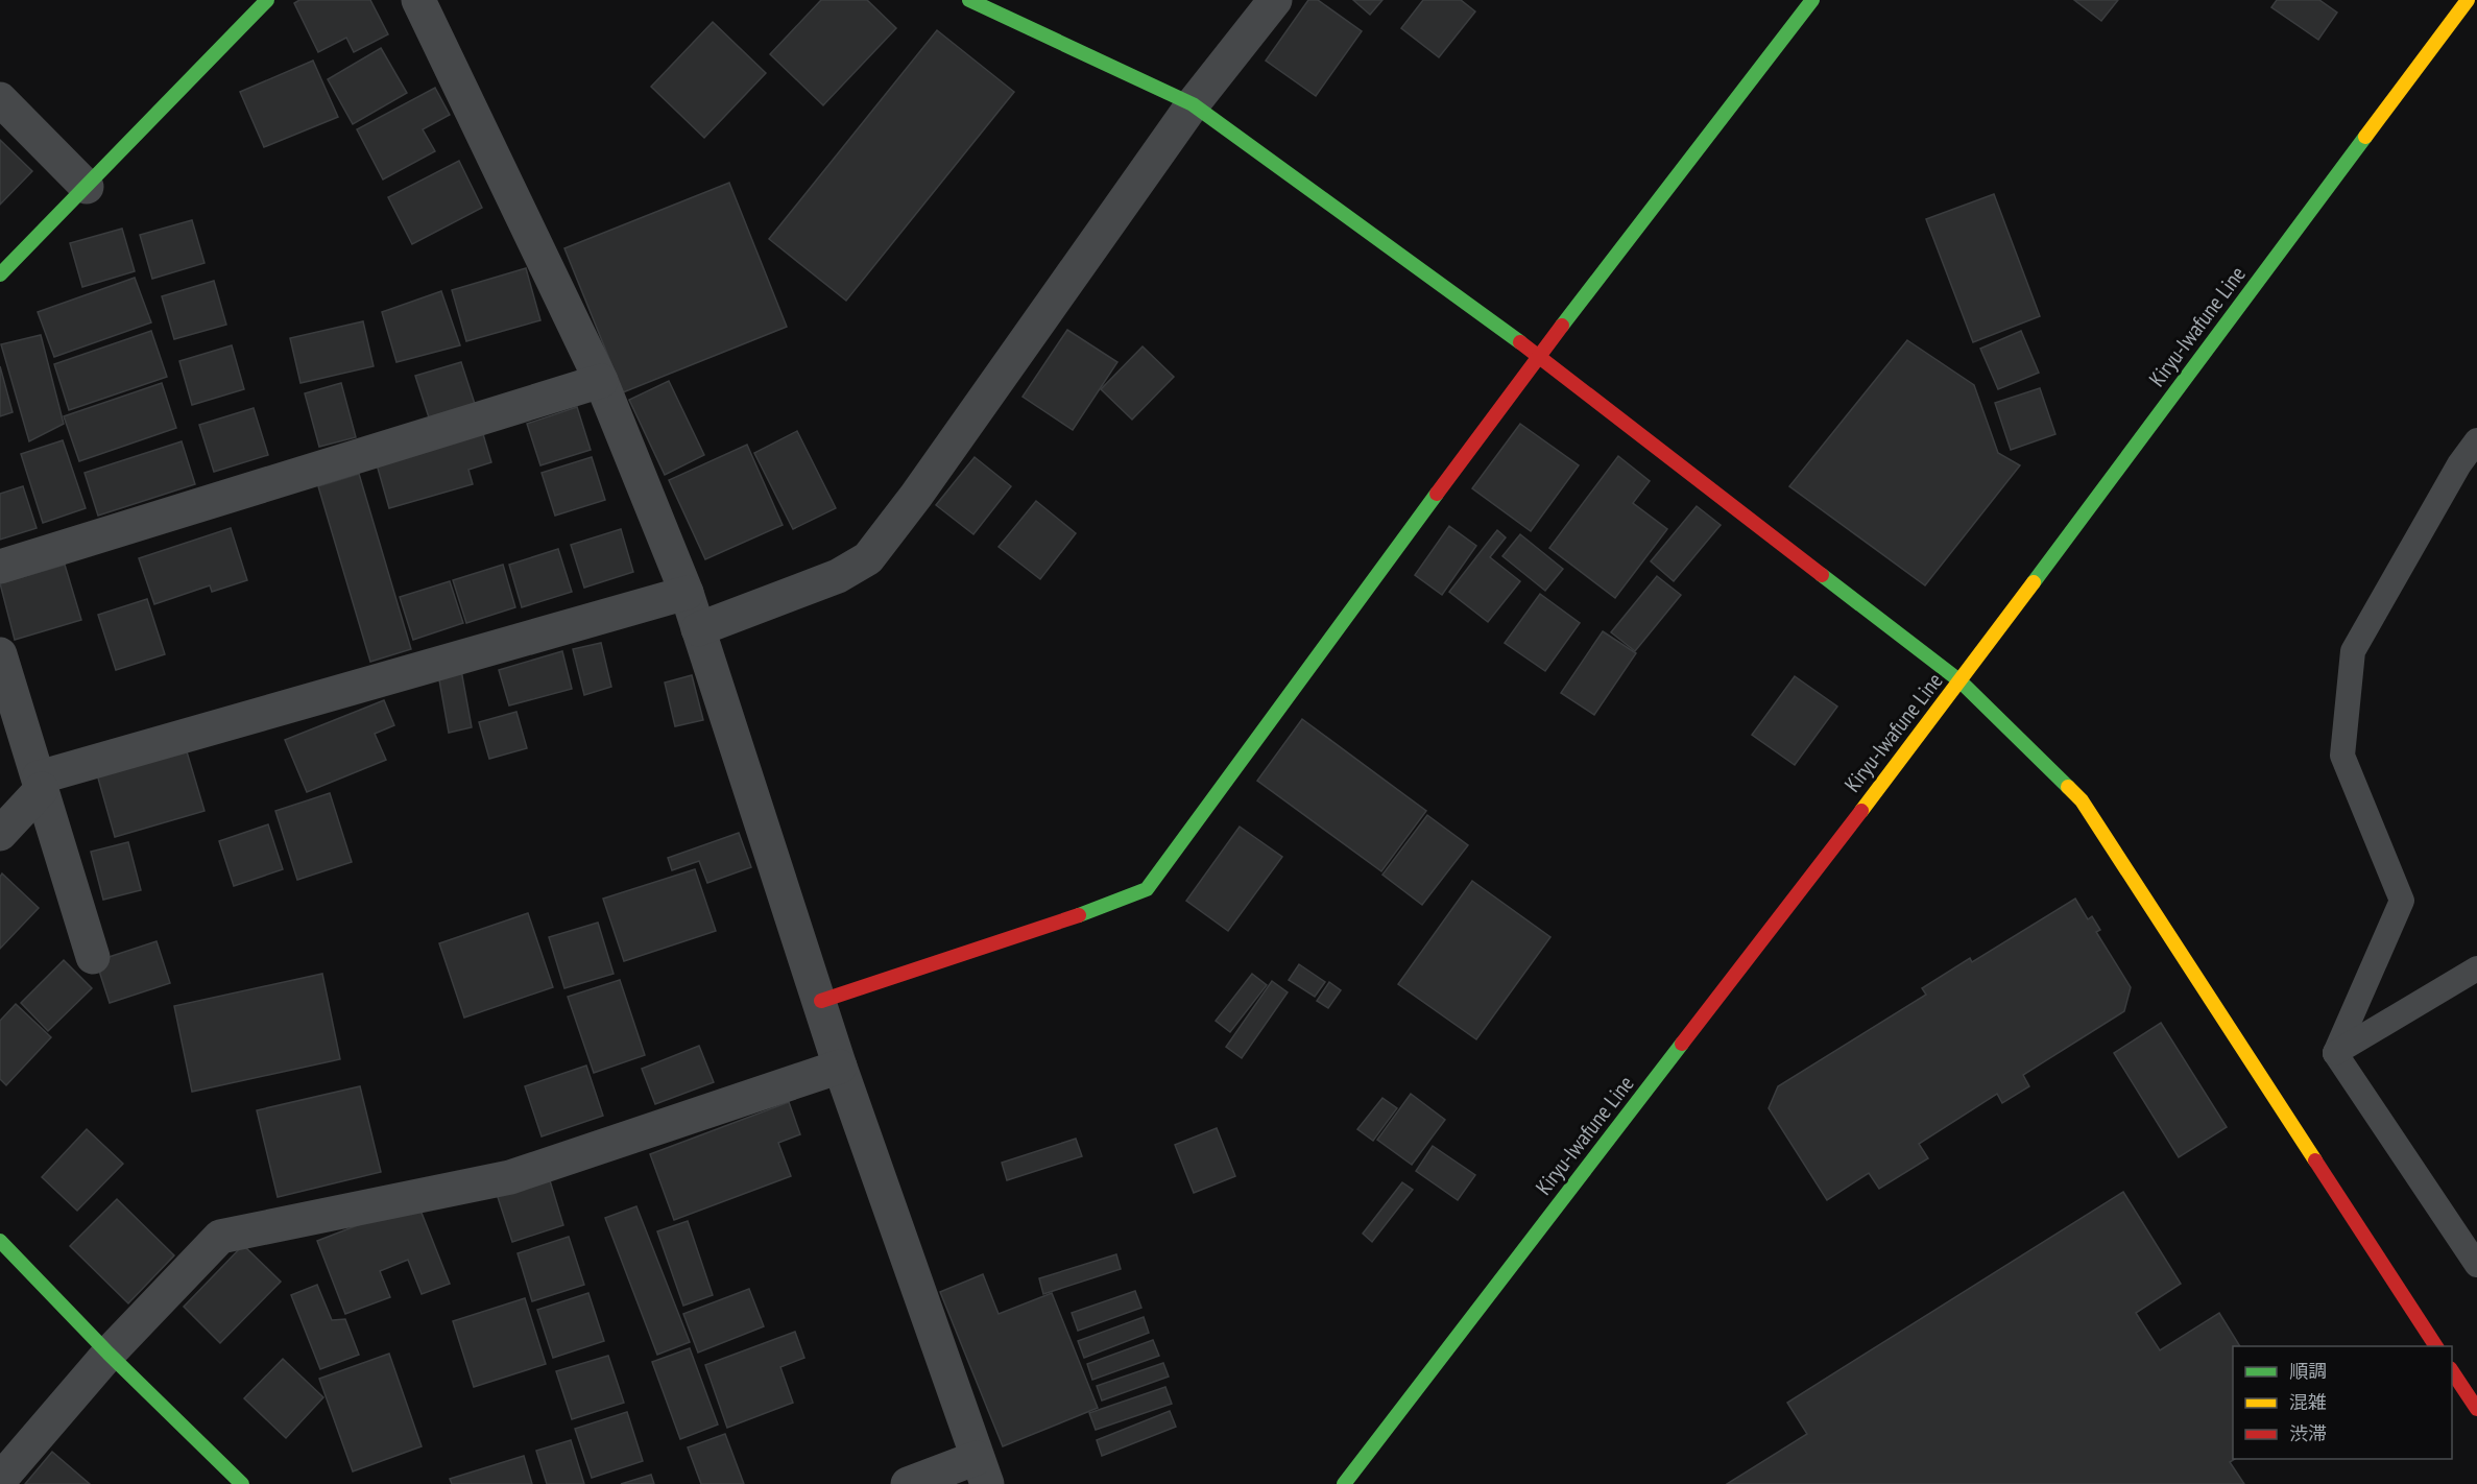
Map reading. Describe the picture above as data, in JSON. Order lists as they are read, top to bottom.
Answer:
{
  "streets": {
    "street": ["Kiryu-Iwafune Line"]
  },
  "legend": ["順調", "混雑", "渋滞"]
}
